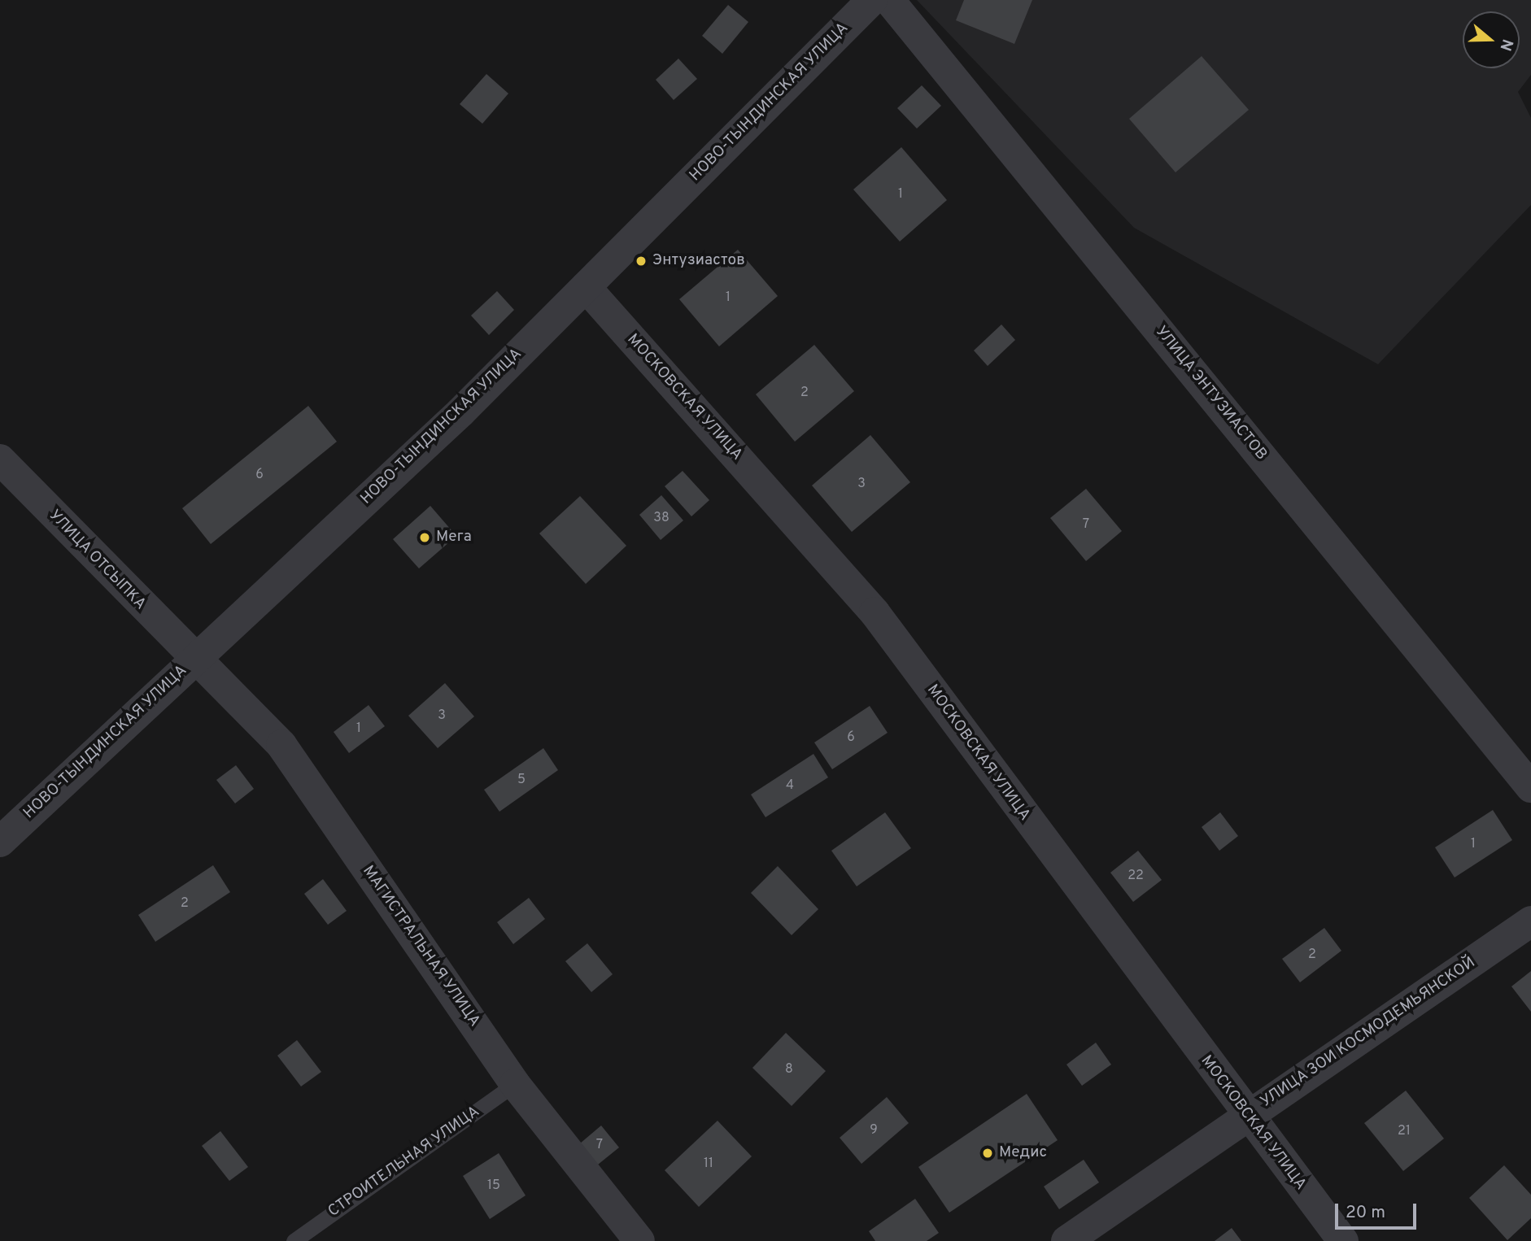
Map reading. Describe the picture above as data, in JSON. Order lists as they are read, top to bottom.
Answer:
{
  "streets": {
    "street": [
      "НОВО-ТЫНДИНСКАЯ УЛИЦА",
      "УЛИЦА ЭНТУЗИАСТОВ",
      "МОСКОВСКАЯ УЛИЦА",
      "УЛИЦА ОТСЫПКА",
      "МАГИСТРАЛЬНАЯ УЛИЦА",
      "УЛИЦА ЗОИ КОСМОДЕМЬЯНСКОЙ"
    ],
    "lane": ["СТРОИТЕЛЬНАЯ УЛИЦА"]
  },
  "crossings": [
    ["НОВО-ТЫНДИНСКАЯ УЛИЦА", "МОСКОВСКАЯ УЛИЦА"],
    ["НОВО-ТЫНДИНСКАЯ УЛИЦА", "УЛИЦА ОТСЫПКА"],
    ["НОВО-ТЫНДИНСКАЯ УЛИЦА", "МАГИСТРАЛЬНАЯ УЛИЦА"],
    ["МОСКОВСКАЯ УЛИЦА", "УЛИЦА ЗОИ КОСМОДЕМЬЯНСКОЙ"],
    ["УЛИЦА ОТСЫПКА", "МАГИСТРАЛЬНАЯ УЛИЦА"],
    ["МАГИСТРАЛЬНАЯ УЛИЦА", "СТРОИТЕЛЬНАЯ УЛИЦА"]
  ],
  "places": ["Энтузиастов", "Мега", "Медис"],
  "house_numbers": [
    "1",
    "1",
    "2",
    "6",
    "3",
    "38",
    "7",
    "3",
    "1",
    "6",
    "5",
    "4",
    "1",
    "22",
    "2",
    "2",
    "8",
    "9",
    "21",
    "7",
    "11",
    "15"
  ],
  "scale_bar": "20 m",
  "north": "right"
}
